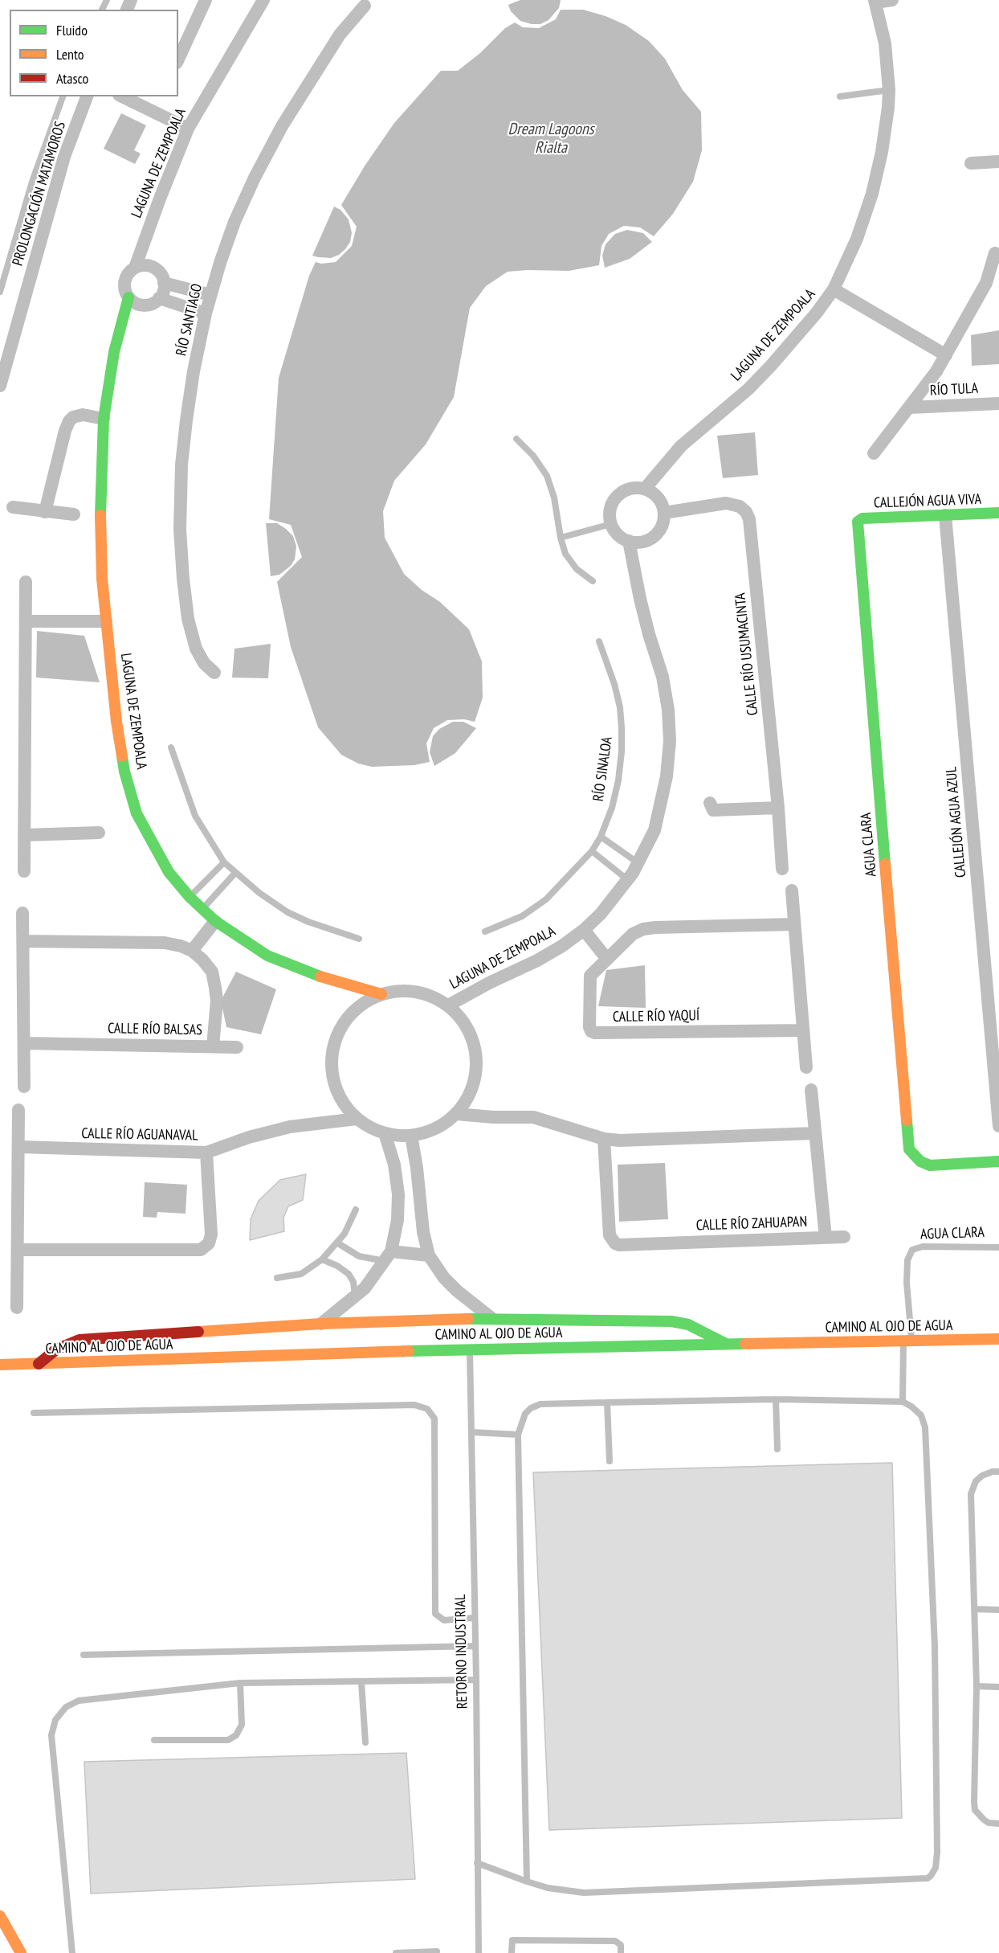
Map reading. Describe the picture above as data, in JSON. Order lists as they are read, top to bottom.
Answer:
{
  "streets": {
    "street": [
      "LAGUNA DE ZEMPOALA",
      "PROLONGACIÓN MATAMOROS",
      "RÍO SANTIAGO",
      "RÍO TULA",
      "CALLEJÓN AGUA VIVA",
      "CALLE RÍO USUMACINTA",
      "CALLEJÓN AGUA AZUL",
      "AGUA CLARA",
      "CALLE RÍO YAQUÍ",
      "CALLE RÍO BALSAS",
      "CALLE RÍO AGUANAVAL",
      "CALLE RÍO ZAHUAPAN",
      "CAMINO AL OJO DE AGUA"
    ],
    "lane": ["RÍO SINALOA", "RETORNO INDUSTRIAL"]
  },
  "crossings": [
    ["LAGUNA DE ZEMPOALA", "CALLE RÍO USUMACINTA"],
    ["CALLEJÓN AGUA VIVA", "CALLEJÓN AGUA AZUL"],
    ["CALLEJÓN AGUA VIVA", "AGUA CLARA"],
    ["AGUA CLARA", "CAMINO AL OJO DE AGUA"],
    ["CAMINO AL OJO DE AGUA", "RETORNO INDUSTRIAL"]
  ],
  "water": ["Dream Lagoons Rialta"],
  "legend": ["Fluido", "Lento", "Atasco"]
}
